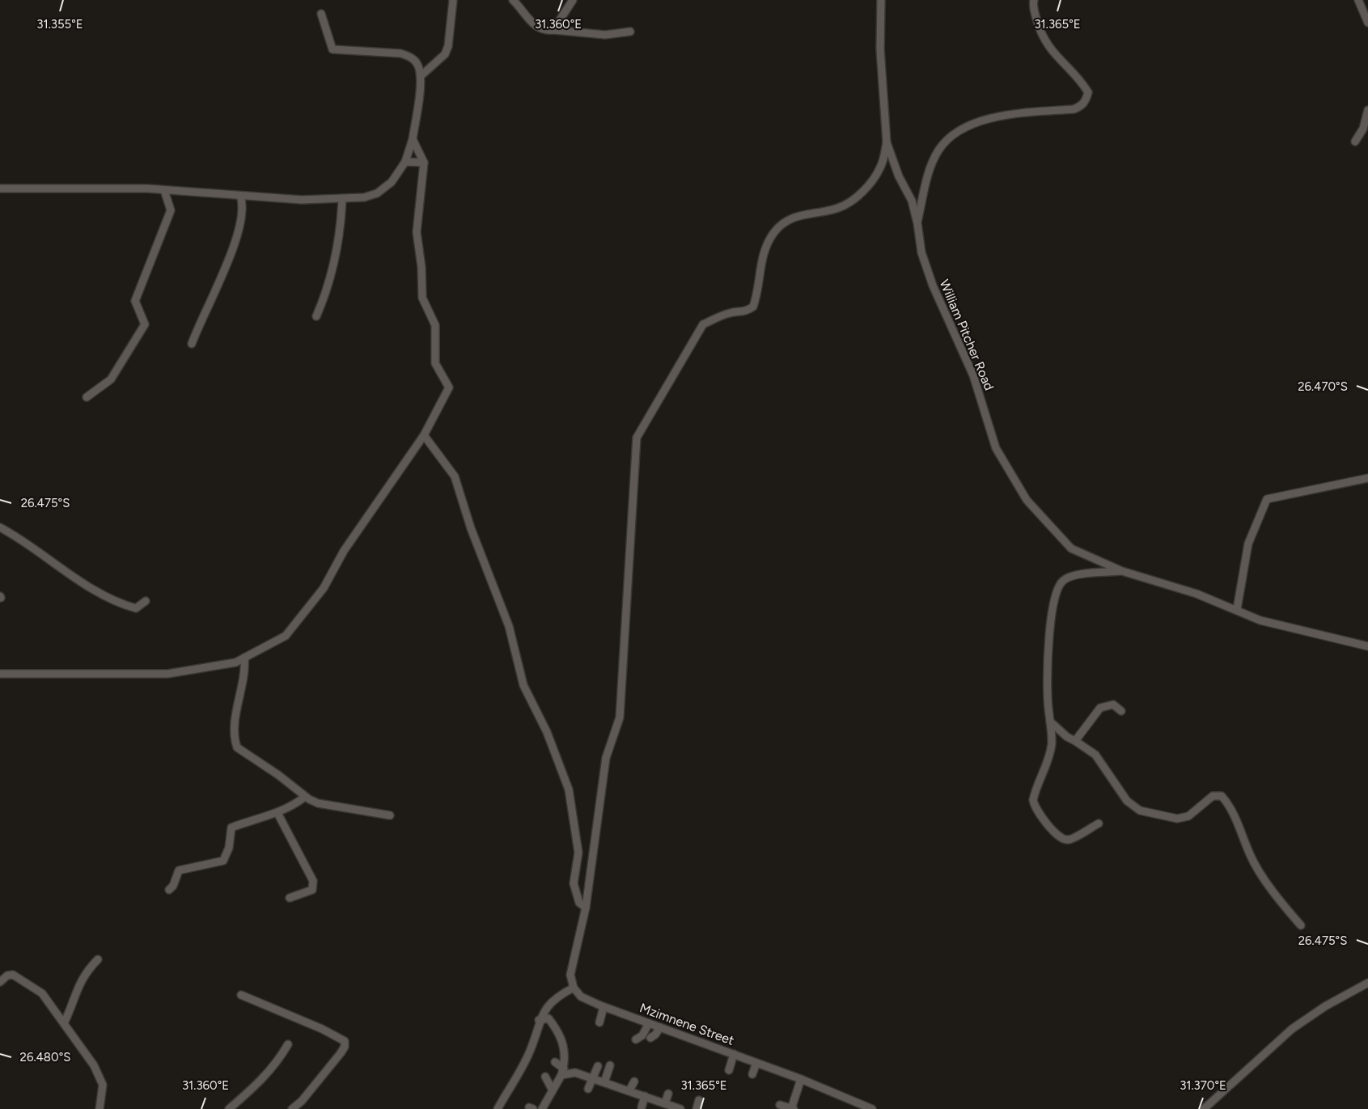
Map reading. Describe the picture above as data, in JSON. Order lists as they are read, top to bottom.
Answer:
{
  "streets": {
    "street": ["William Pitcher Road", "Mzimnene Street"]
  },
  "coordinates": [
    "31.355°E",
    "31.360°E",
    "31.365°E",
    "26.470°S",
    "26.475°S",
    "26.480°S",
    "31.370°E"
  ]
}
